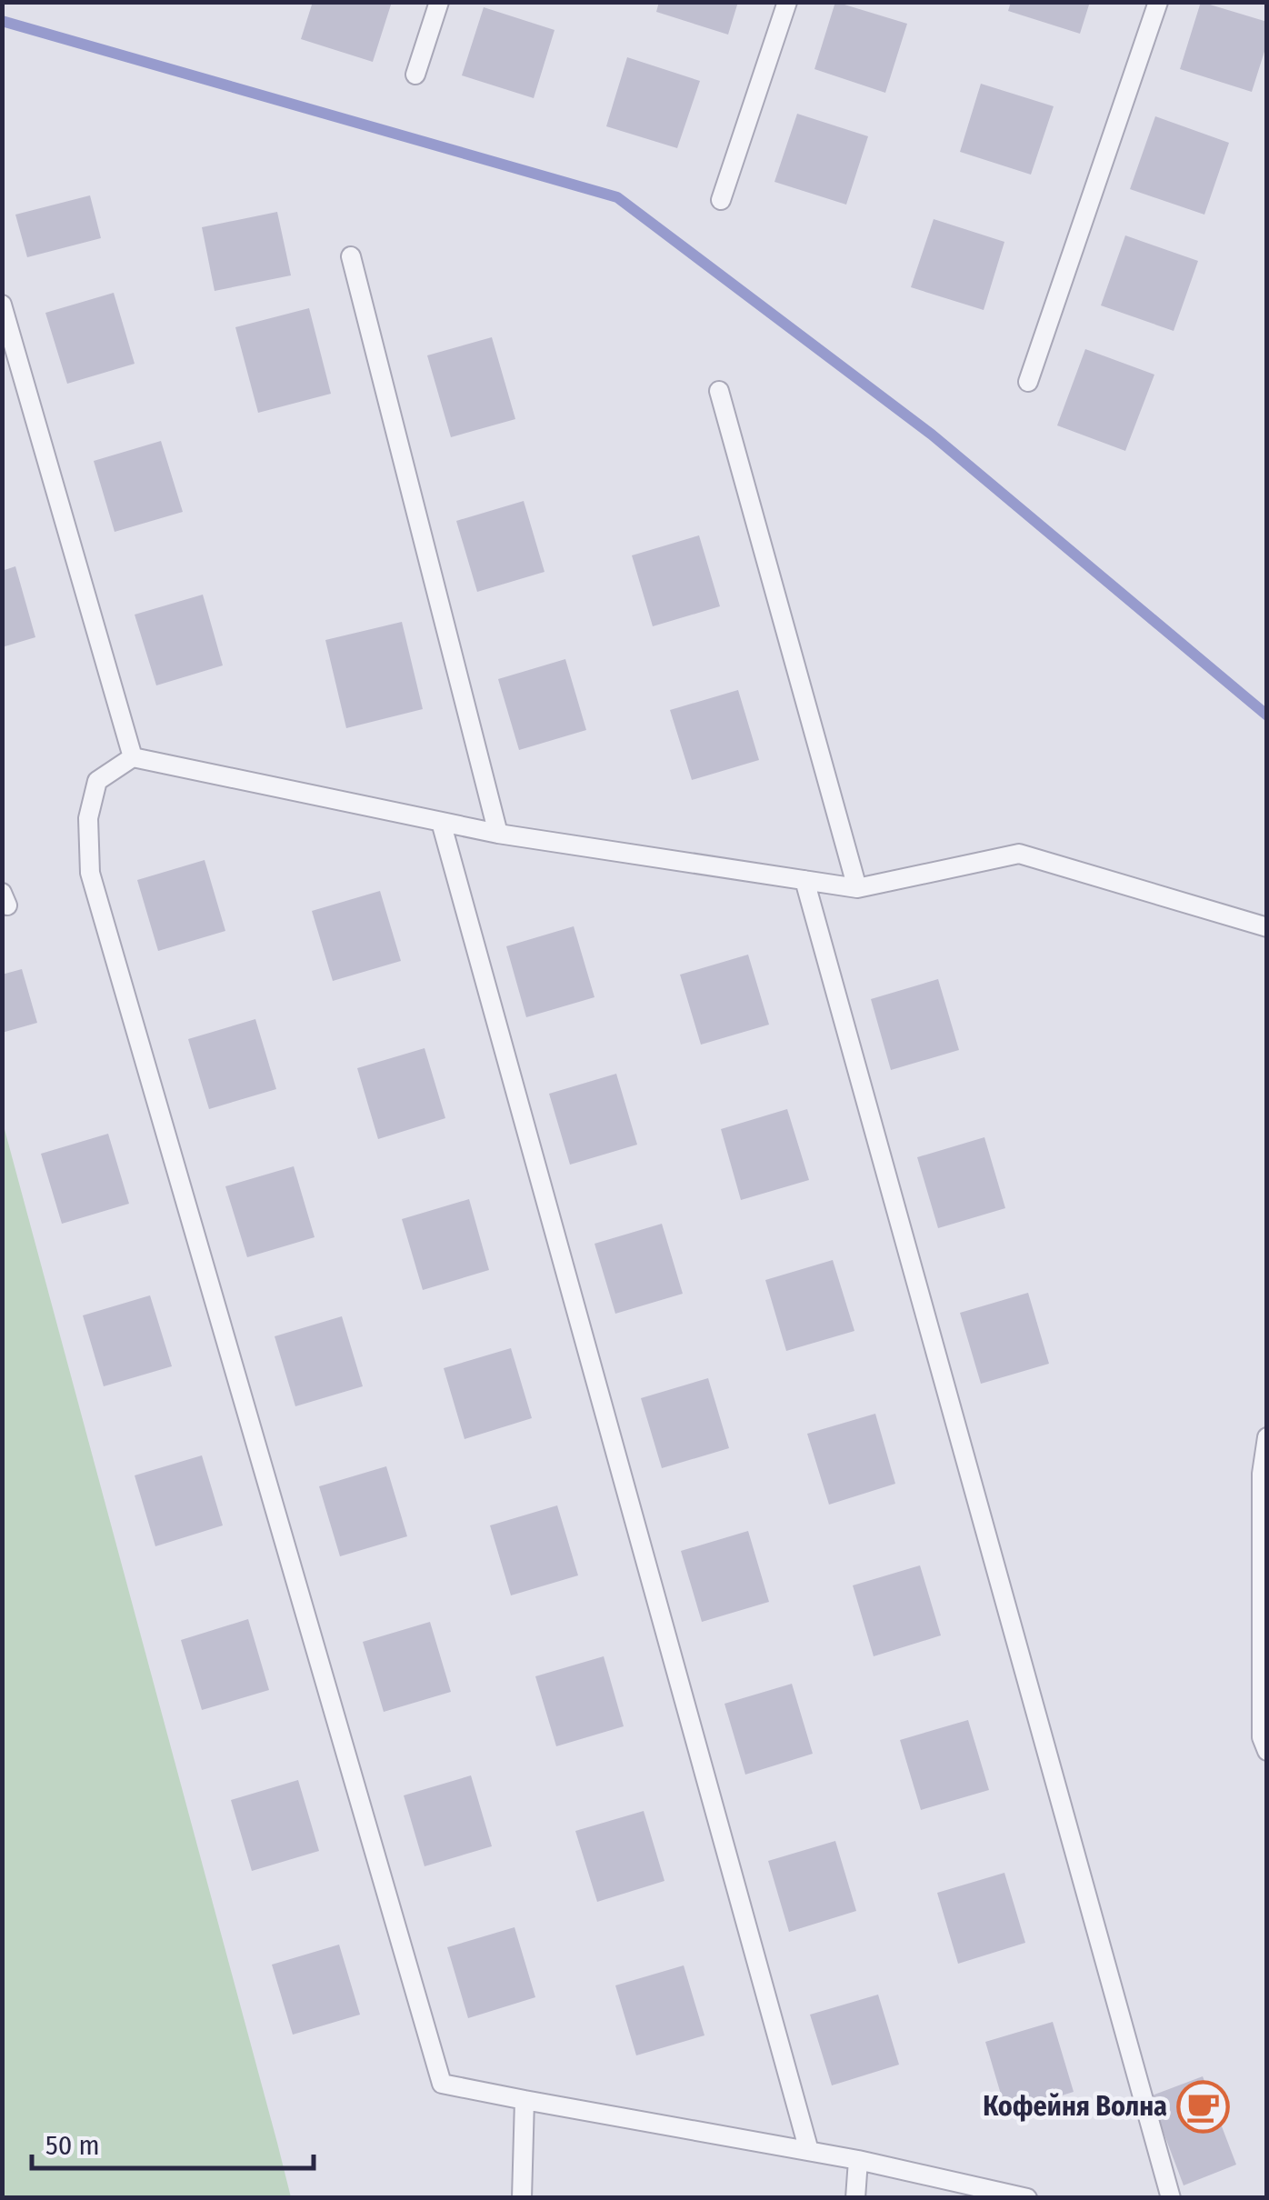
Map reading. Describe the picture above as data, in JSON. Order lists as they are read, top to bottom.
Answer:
{
  "places": {
    "cafe": ["Кофейня Волна"]
  },
  "scale_bar": "50 m"
}
